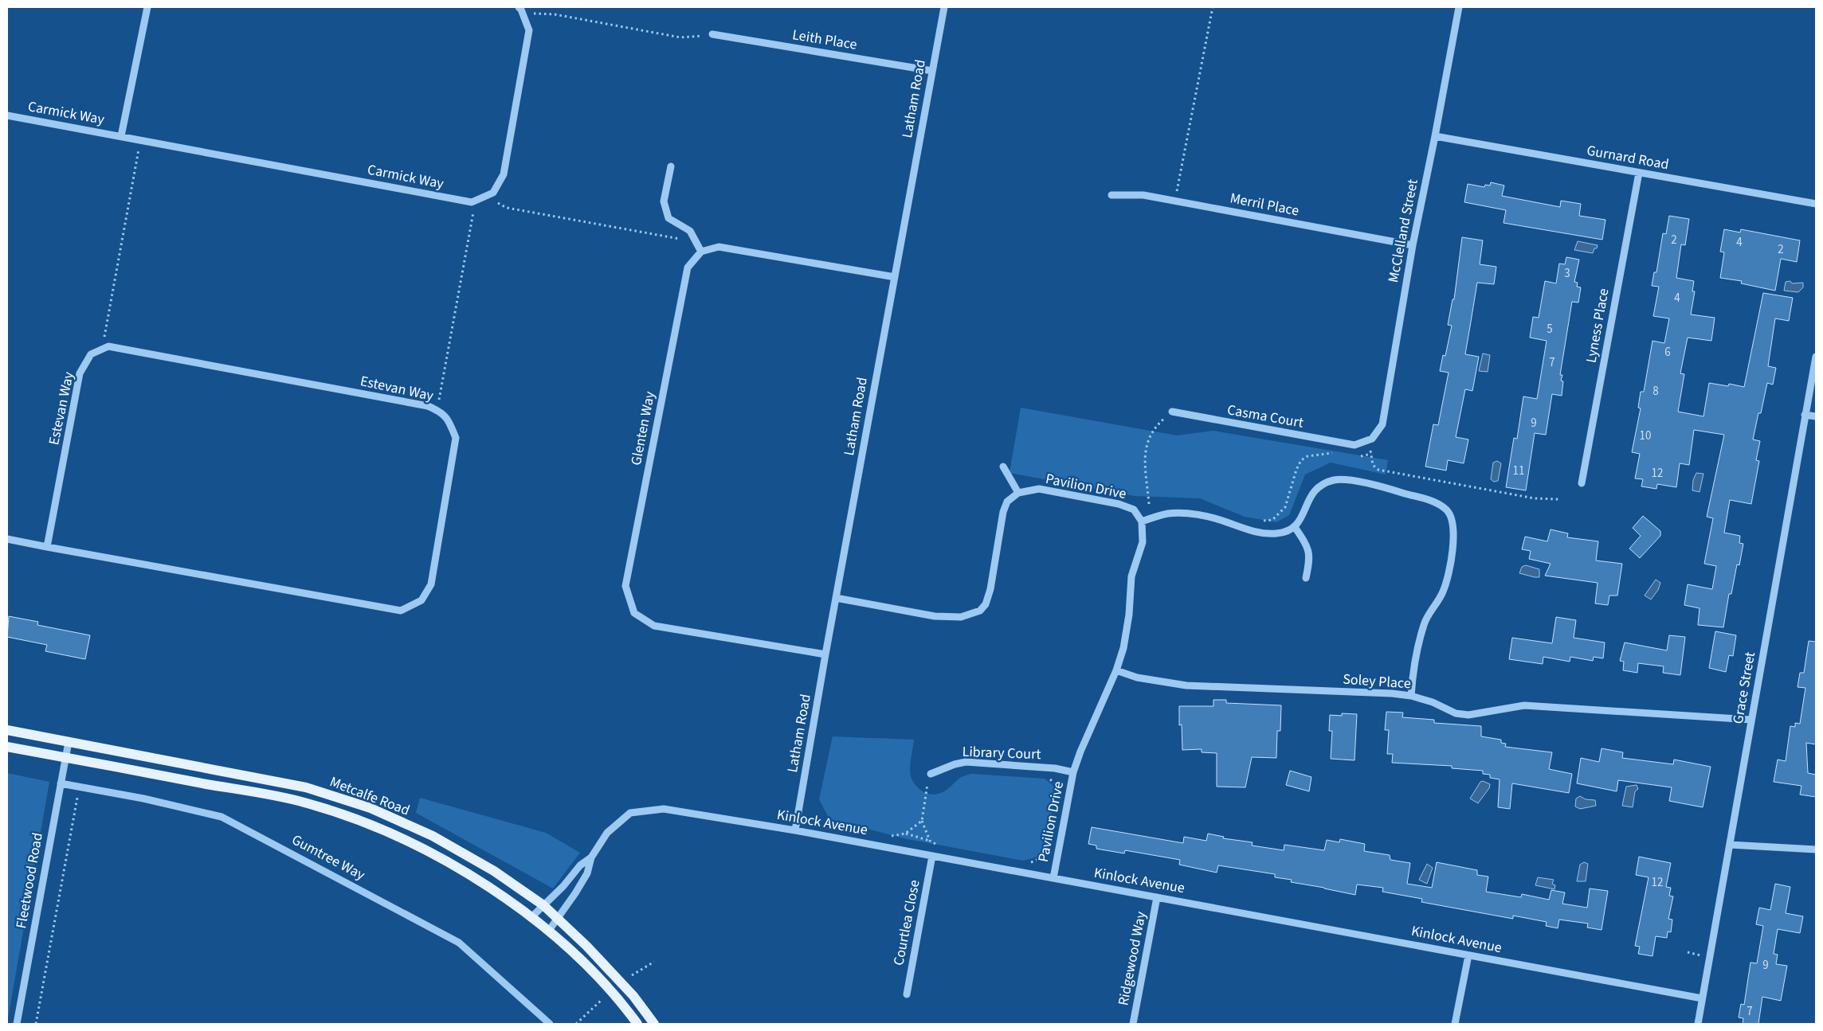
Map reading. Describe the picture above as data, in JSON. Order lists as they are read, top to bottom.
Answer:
{
  "streets": {
    "main road": ["Metcalfe Road"],
    "street": [
      "Leith Place",
      "Latham Road",
      "Carmick Way",
      "Gurnard Road",
      "Merril Place",
      "McClelland Street",
      "Lyness Place",
      "Estevan Way",
      "Casma Court",
      "Glenten Way",
      "Pavilion Drive",
      "Soley Place",
      "Grace Street",
      "Library Court",
      "Kinlock Avenue",
      "Gumtree Way",
      "Fleetwood Road",
      "Courtlea Close",
      "Ridgewood Way"
    ]
  },
  "crossings": [
    ["Leith Place", "Latham Road"],
    ["Latham Road", "Glenten Way"],
    ["Latham Road", "Kinlock Avenue"],
    ["Gurnard Road", "McClelland Street"],
    ["Gurnard Road", "Lyness Place"],
    ["Merril Place", "McClelland Street"],
    ["McClelland Street", "Casma Court"],
    ["Pavilion Drive", "Soley Place"],
    ["Pavilion Drive", "Library Court"],
    ["Pavilion Drive", "Kinlock Avenue"],
    ["Soley Place", "Grace Street"],
    ["Grace Street", "Kinlock Avenue"],
    ["Metcalfe Road", "Kinlock Avenue"],
    ["Metcalfe Road", "Fleetwood Road"],
    ["Kinlock Avenue", "Courtlea Close"],
    ["Kinlock Avenue", "Ridgewood Way"],
    ["Gumtree Way", "Fleetwood Road"]
  ],
  "house_numbers": [
    "2",
    "4",
    "2",
    "3",
    "4",
    "5",
    "6",
    "7",
    "8",
    "9",
    "10",
    "11",
    "12",
    "12",
    "9",
    "7"
  ]
}
